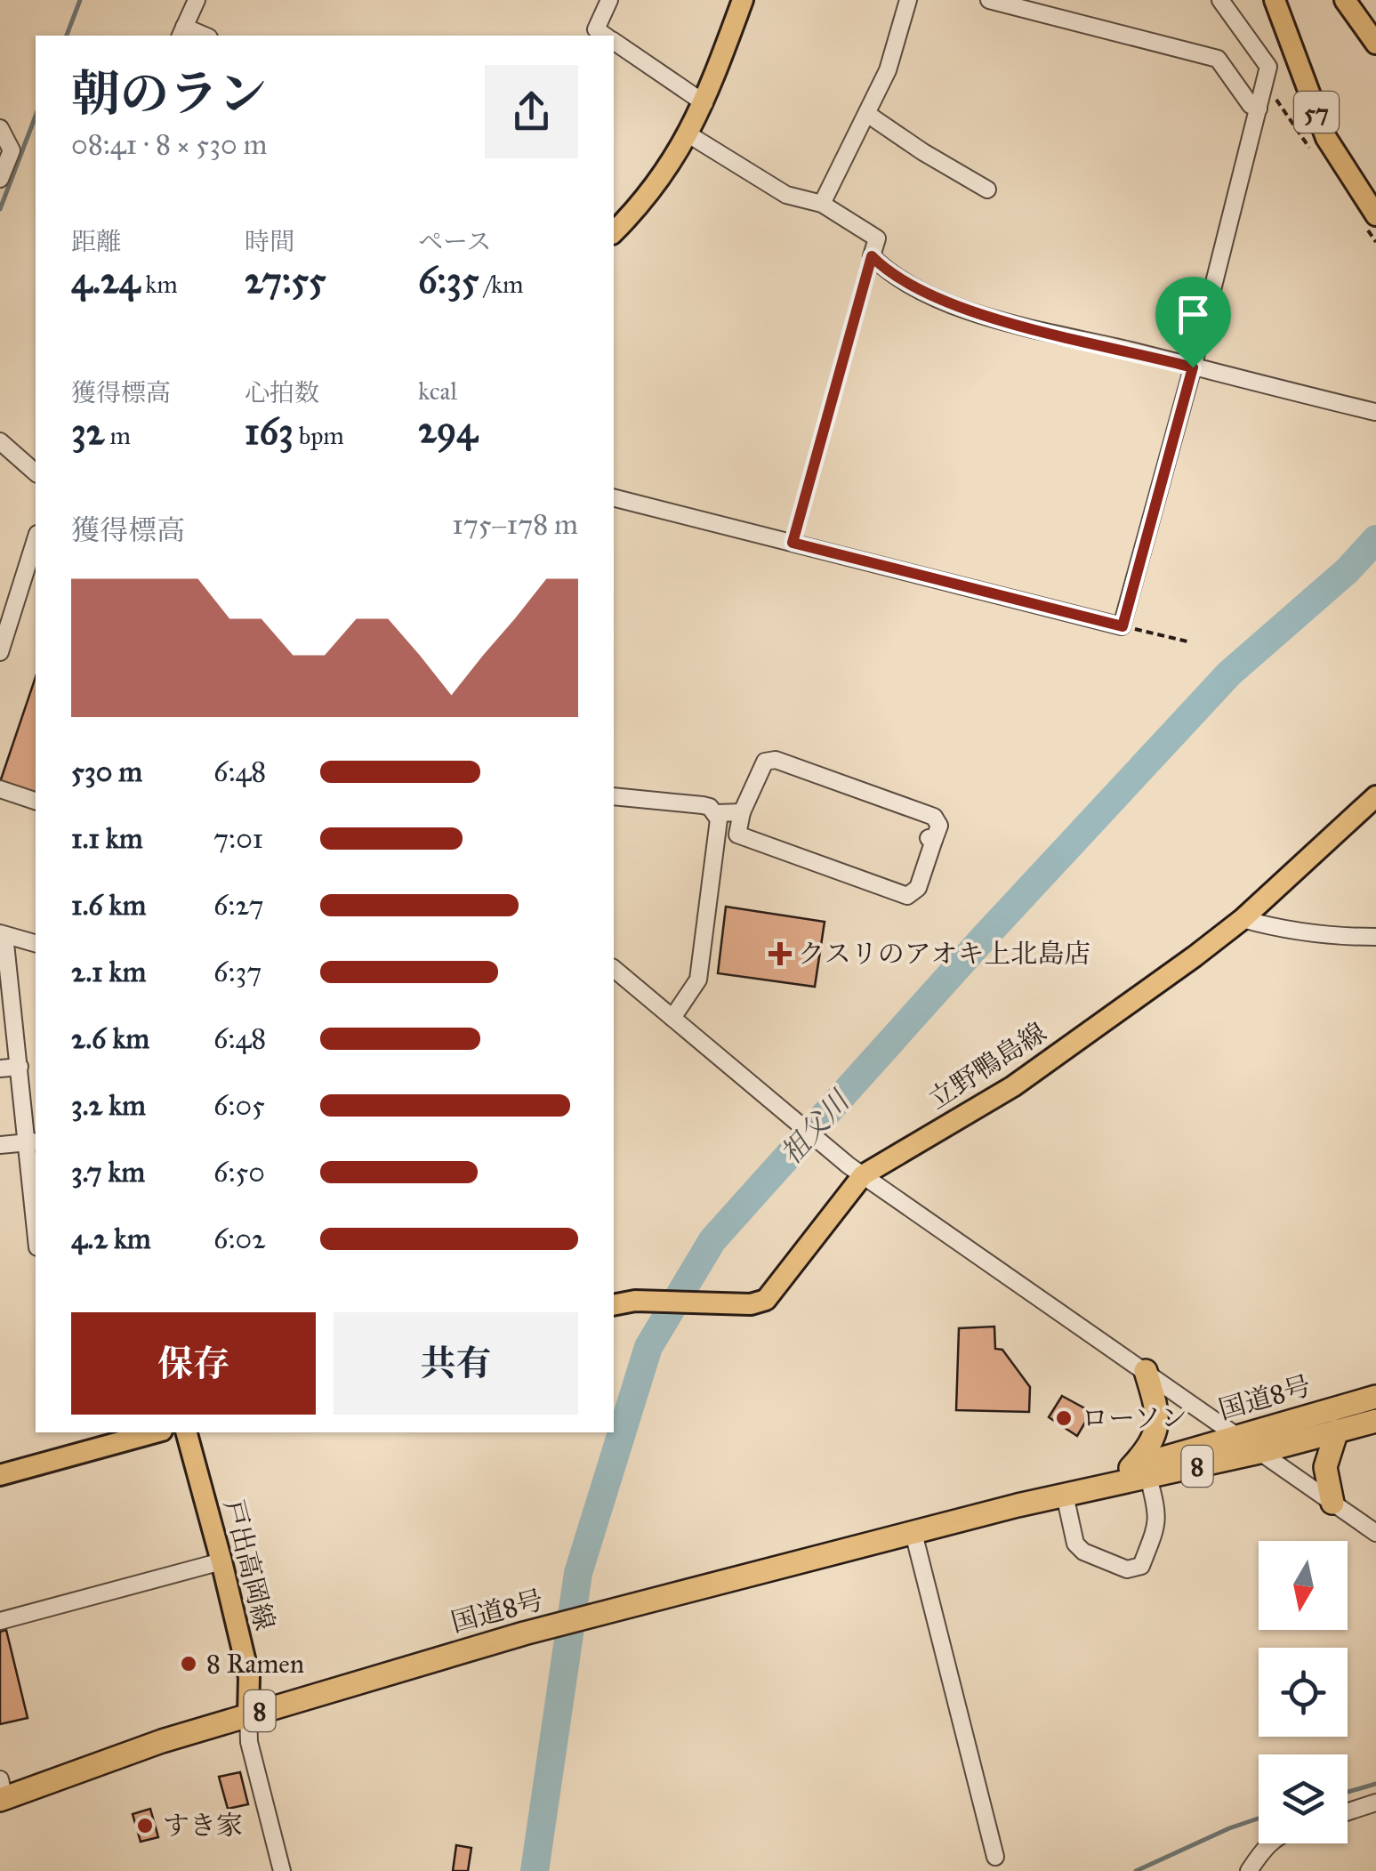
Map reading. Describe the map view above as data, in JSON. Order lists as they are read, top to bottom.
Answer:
{
  "streets": {
    "highway": ["国道8号", "8"],
    "main road": ["57", "立野鴨島線", "戸出高岡線"]
  },
  "crossings": [
    ["国道8号", "戸出高岡線"]
  ],
  "water": ["祖父川"],
  "places": {
    "health": ["クスリのアオキ上北島店"],
    "other": ["ローソン", "8 Ramen", "すき家"]
  },
  "north": "bottom",
  "page": {
    "heading": ["朝のラン", "08:41 · 8 × 530 m"],
    "stats": [
      ["距離", "4.24 km"],
      ["時間", "27:55"],
      ["ペース", "6:35 /km"],
      ["獲得標高", "32 m"],
      ["心拍数", "163 bpm"],
      ["kcal", "294"]
    ],
    "chart": ["獲得標高", "175–178 m"],
    "list": [
      {
        "name": "530 m",
        "note": "6:48"
      },
      {
        "name": "1.1 km",
        "note": "7:01"
      },
      {
        "name": "1.6 km",
        "note": "6:27"
      },
      {
        "name": "2.1 km",
        "note": "6:37"
      },
      {
        "name": "2.6 km",
        "note": "6:48"
      },
      {
        "name": "3.2 km",
        "note": "6:05"
      },
      {
        "name": "3.7 km",
        "note": "6:50"
      },
      {
        "name": "4.2 km",
        "note": "6:02"
      }
    ],
    "buttons": ["保存", "共有"]
  }
}
